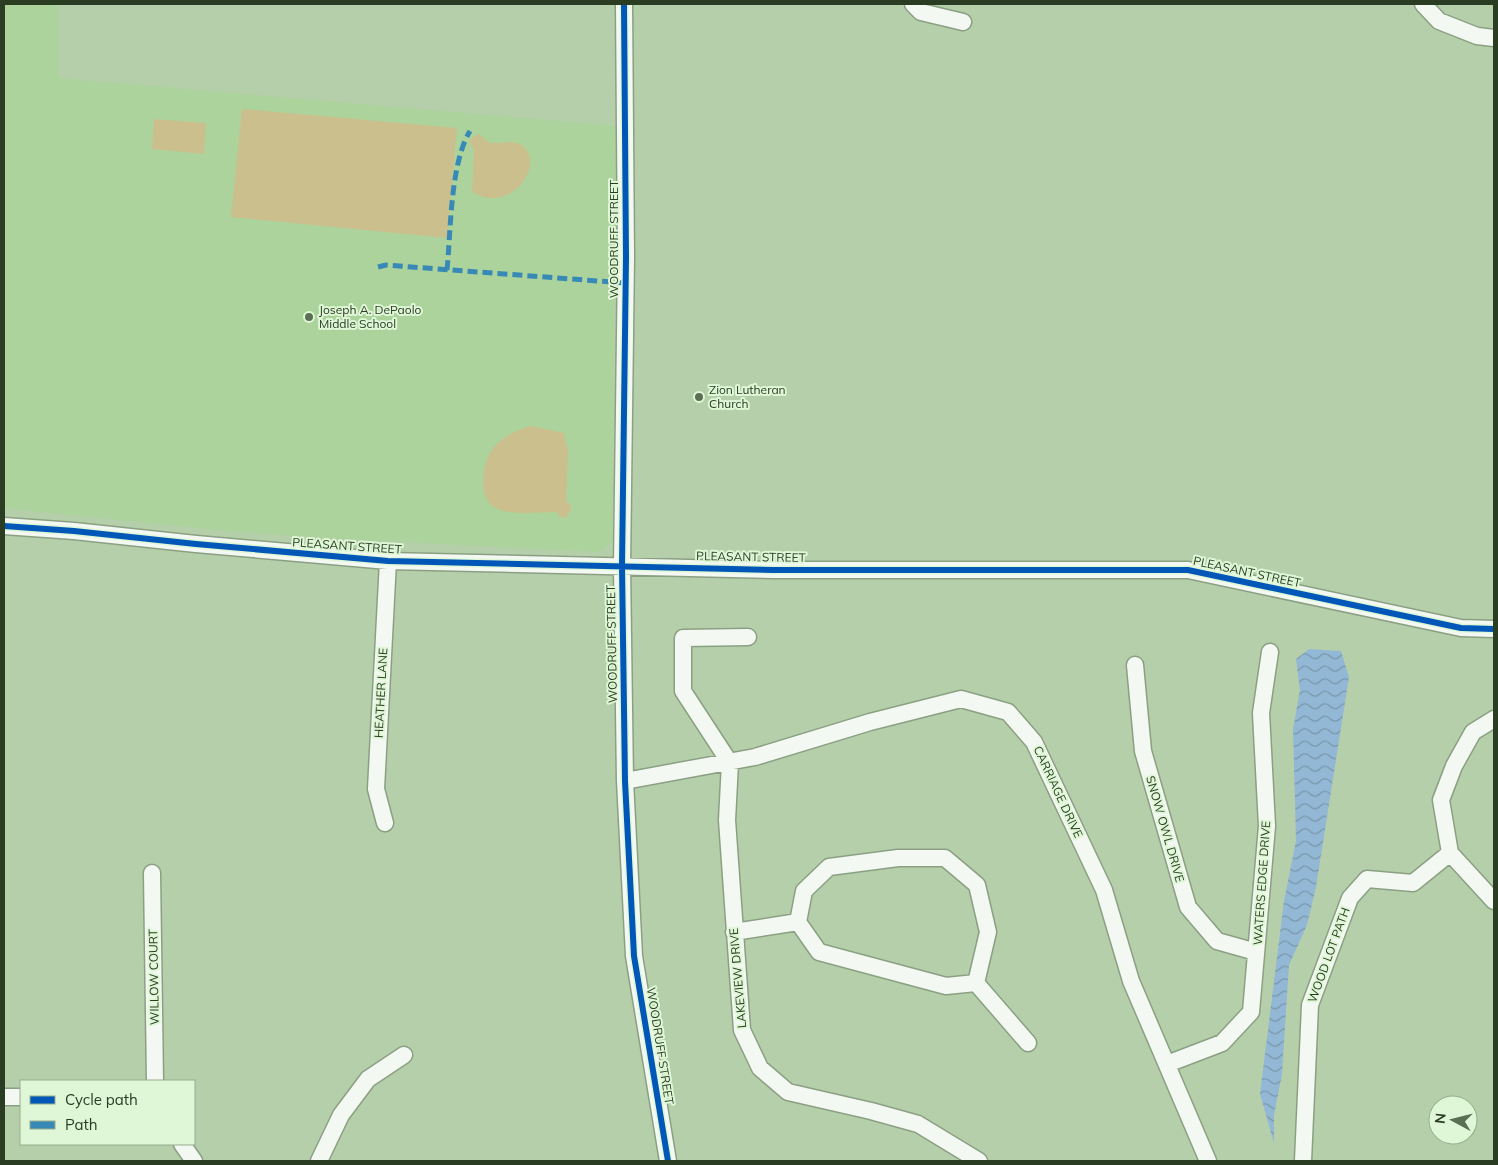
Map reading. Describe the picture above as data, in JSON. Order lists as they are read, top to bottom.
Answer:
{
  "streets": {
    "street": [
      "WOODRUFF STREET",
      "PLEASANT STREET",
      "HEATHER LANE",
      "CARRIAGE DRIVE",
      "SNOW OWL DRIVE",
      "WATERS EDGE DRIVE",
      "WOOD LOT PATH",
      "WILLOW COURT",
      "LAKEVIEW DRIVE"
    ]
  },
  "crossings": [
    ["WOODRUFF STREET", "PLEASANT STREET"],
    ["WOODRUFF STREET", "CARRIAGE DRIVE"],
    ["PLEASANT STREET", "HEATHER LANE"],
    ["CARRIAGE DRIVE", "WATERS EDGE DRIVE"],
    ["CARRIAGE DRIVE", "LAKEVIEW DRIVE"],
    ["SNOW OWL DRIVE", "WATERS EDGE DRIVE"]
  ],
  "places": ["Joseph A. DePaolo Middle School", "Zion Lutheran Church"],
  "legend": ["Cycle path", "Path"],
  "north": "left"
}
